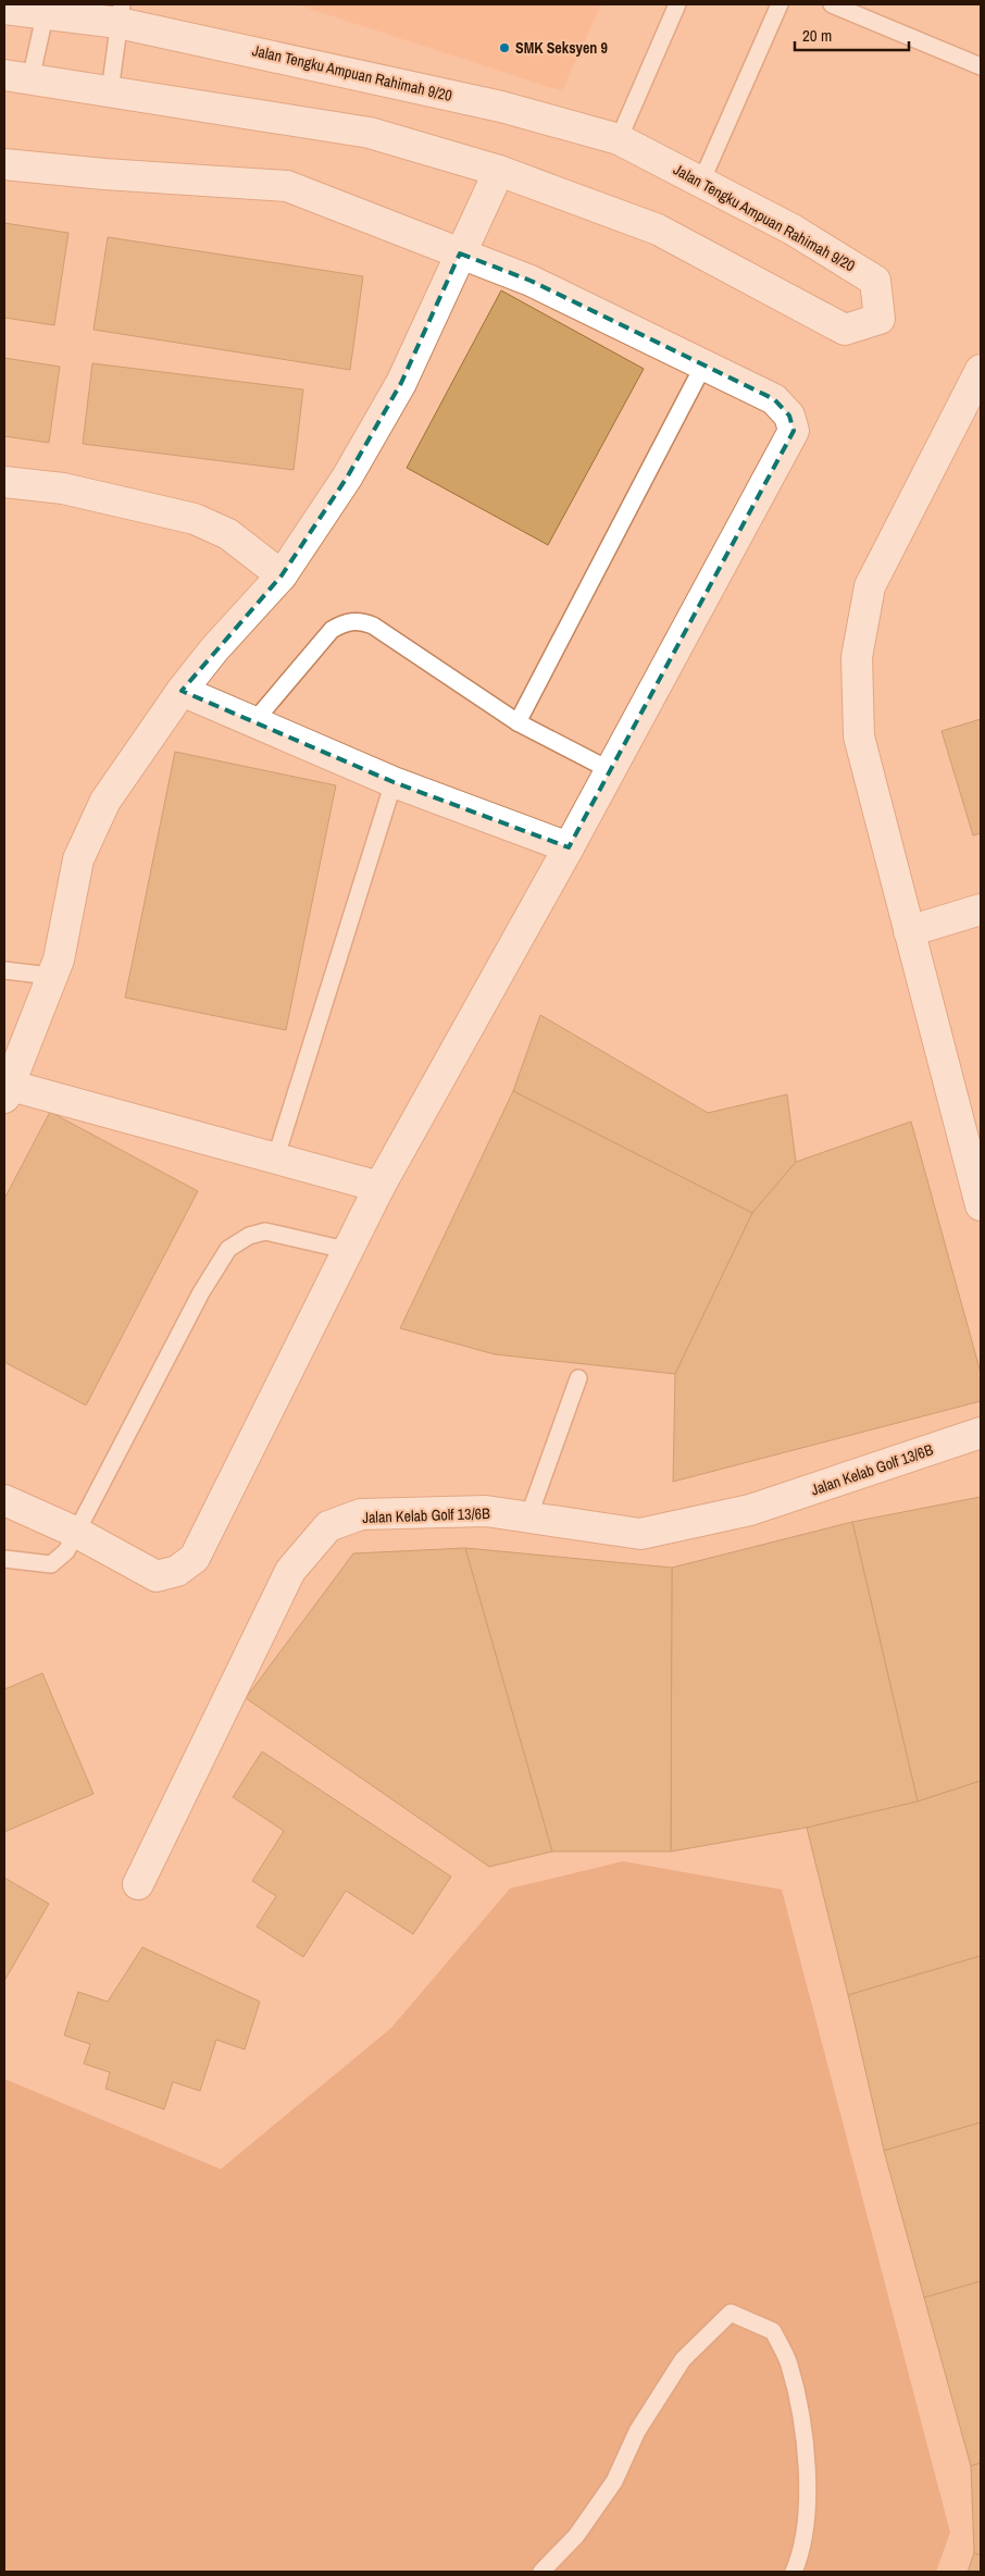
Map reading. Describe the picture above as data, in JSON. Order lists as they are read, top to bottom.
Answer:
{
  "streets": {
    "street": ["Jalan Tengku Ampuan Rahimah 9/20", "Jalan Kelab Golf 13/6B"]
  },
  "places": ["SMK Seksyen 9"],
  "scale_bar": "20 m"
}
